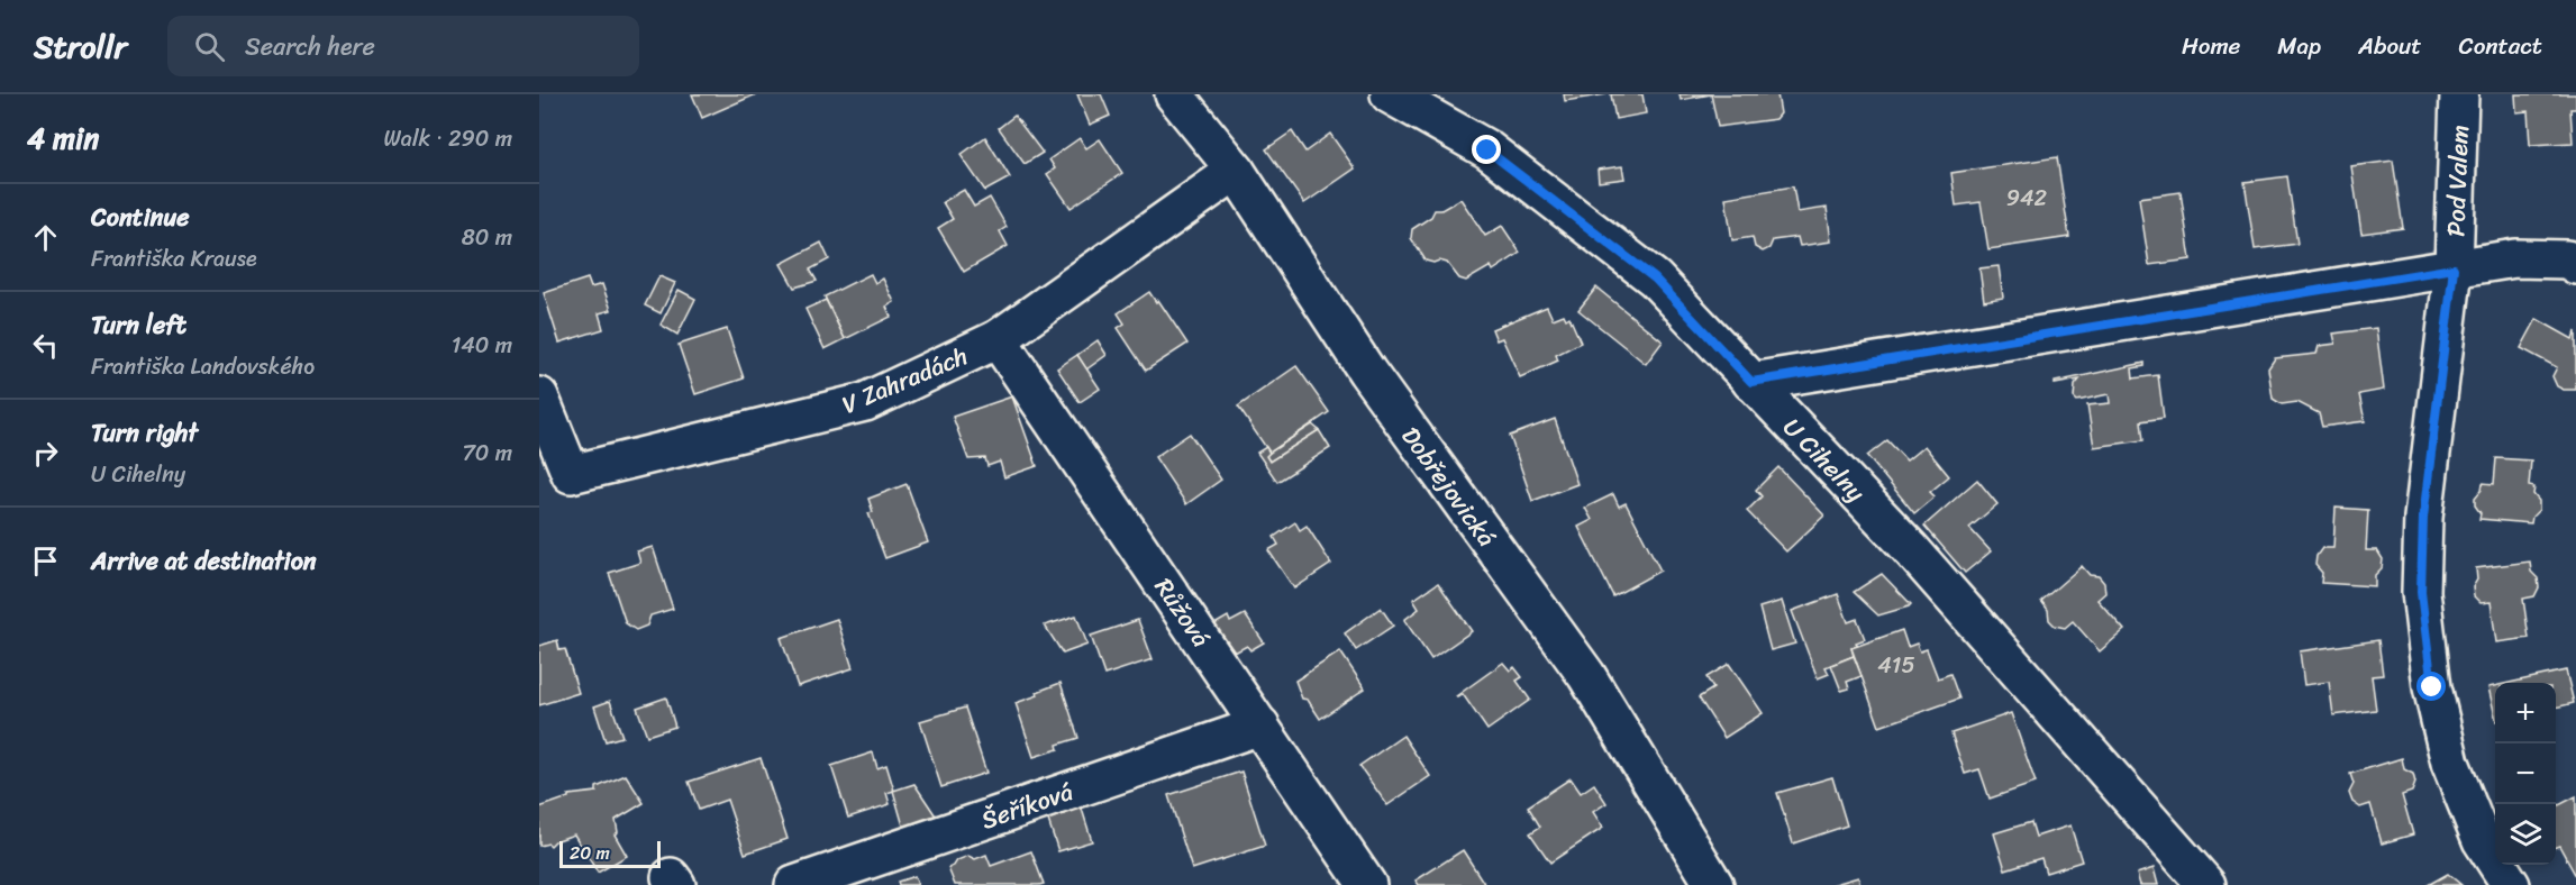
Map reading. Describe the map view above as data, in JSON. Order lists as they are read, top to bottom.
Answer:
{
  "streets": {
    "street": [
      "Pod Valem",
      "V Zahradách",
      "U Cihelny",
      "Dobřejovická",
      "Růžová",
      "Šeříková"
    ]
  },
  "crossings": [
    ["V Zahradách", "Dobřejovická"],
    ["V Zahradách", "Růžová"],
    ["Růžová", "Šeříková"]
  ],
  "house_numbers": ["942", "415"],
  "scale_bar": "20 m",
  "page": {
    "header": "Strollr",
    "search": "Search here",
    "nav": [
      "Home",
      "Map",
      "About",
      "Contact"
    ],
    "heading": ["4 min", "Walk · 290 m"],
    "list": [
      ["Continue", "Františka Krause", "80 m"],
      ["Turn left", "Františka Landovského", "140 m"],
      ["Turn right", "U Cihelny", "70 m"],
      "Arrive at destination"
    ],
    "map_buttons": ["+", "−"],
    "scale": "20 m"
  }
}
